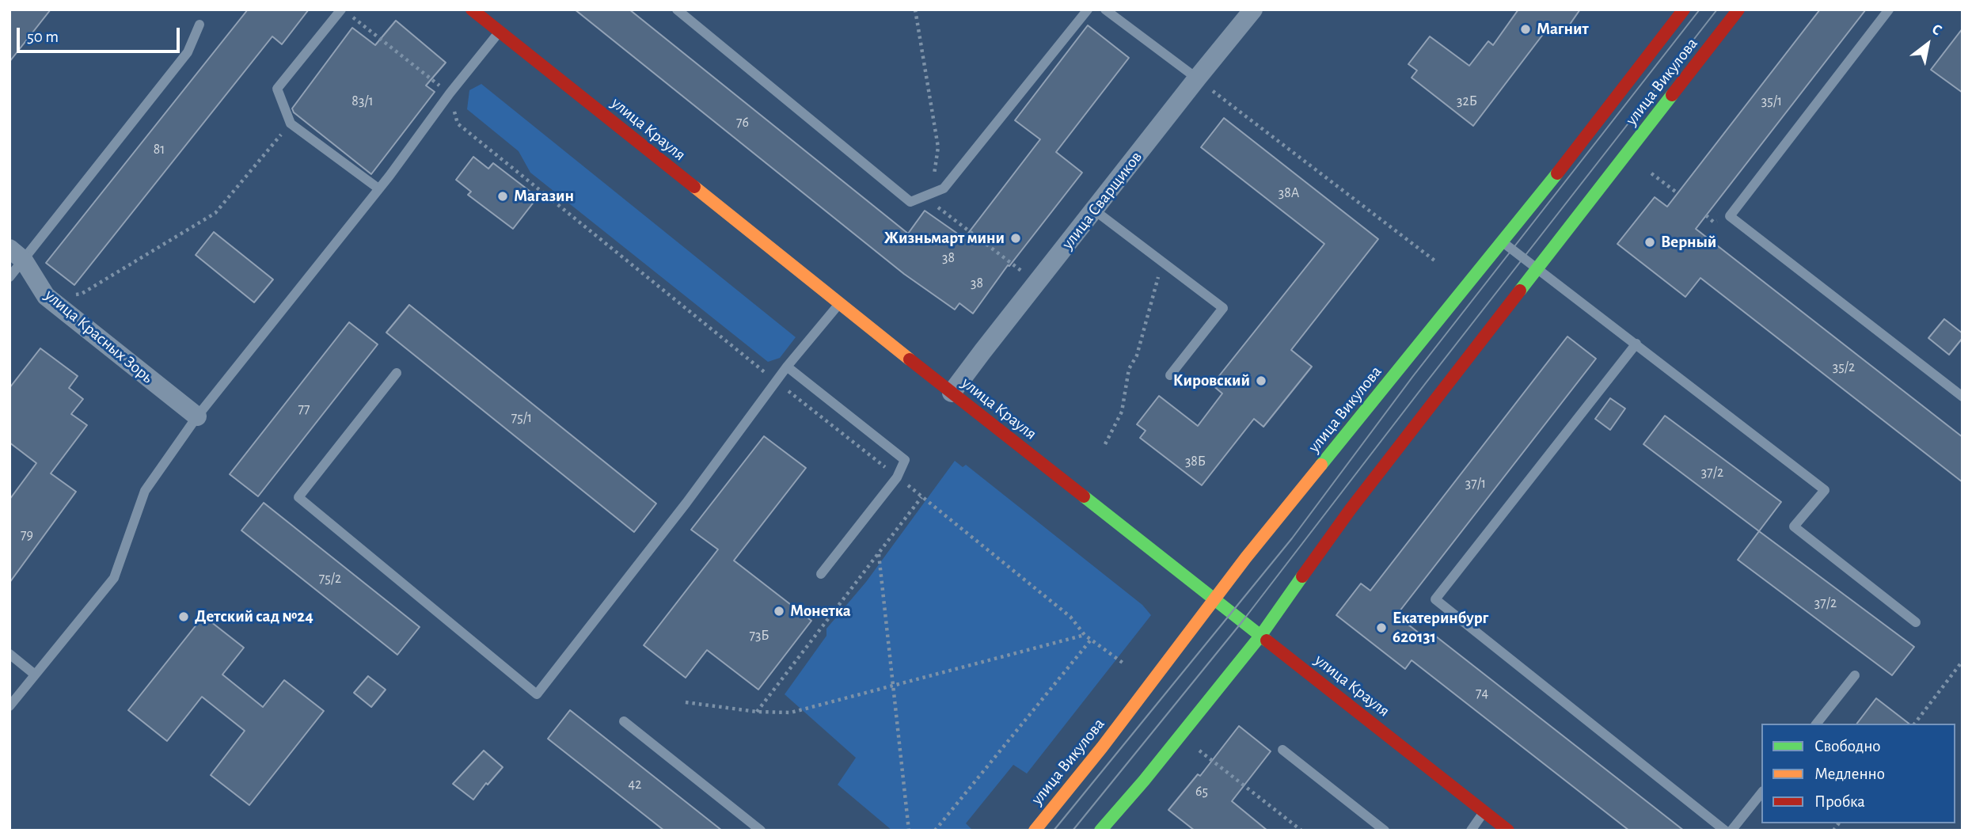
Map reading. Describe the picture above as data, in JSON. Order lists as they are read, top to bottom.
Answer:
{
  "streets": {
    "street": [
      "улица Викулова",
      "улица Крауля",
      "улица Сварщиков",
      "улица Красных Зорь"
    ]
  },
  "crossings": [
    ["улица Викулова", "улица Крауля"],
    ["улица Крауля", "улица Сварщиков"]
  ],
  "places": [
    "Магнит",
    "Магазин",
    "Жизньмарт мини",
    "Верный",
    "Кировский",
    "Монетка",
    "Детский сад №24",
    "Екатеринбург 620131"
  ],
  "house_numbers": [
    "83/1",
    "32Б",
    "35/1",
    "76",
    "81",
    "38А",
    "38",
    "38",
    "35/2",
    "77",
    "75/1",
    "38Б",
    "37/2",
    "37/1",
    "79",
    "75/2",
    "37/2",
    "73Б",
    "74",
    "42",
    "65"
  ],
  "legend": ["Свободно", "Медленно", "Пробка"],
  "scale_bar": "50 m",
  "north": "top right"
}
